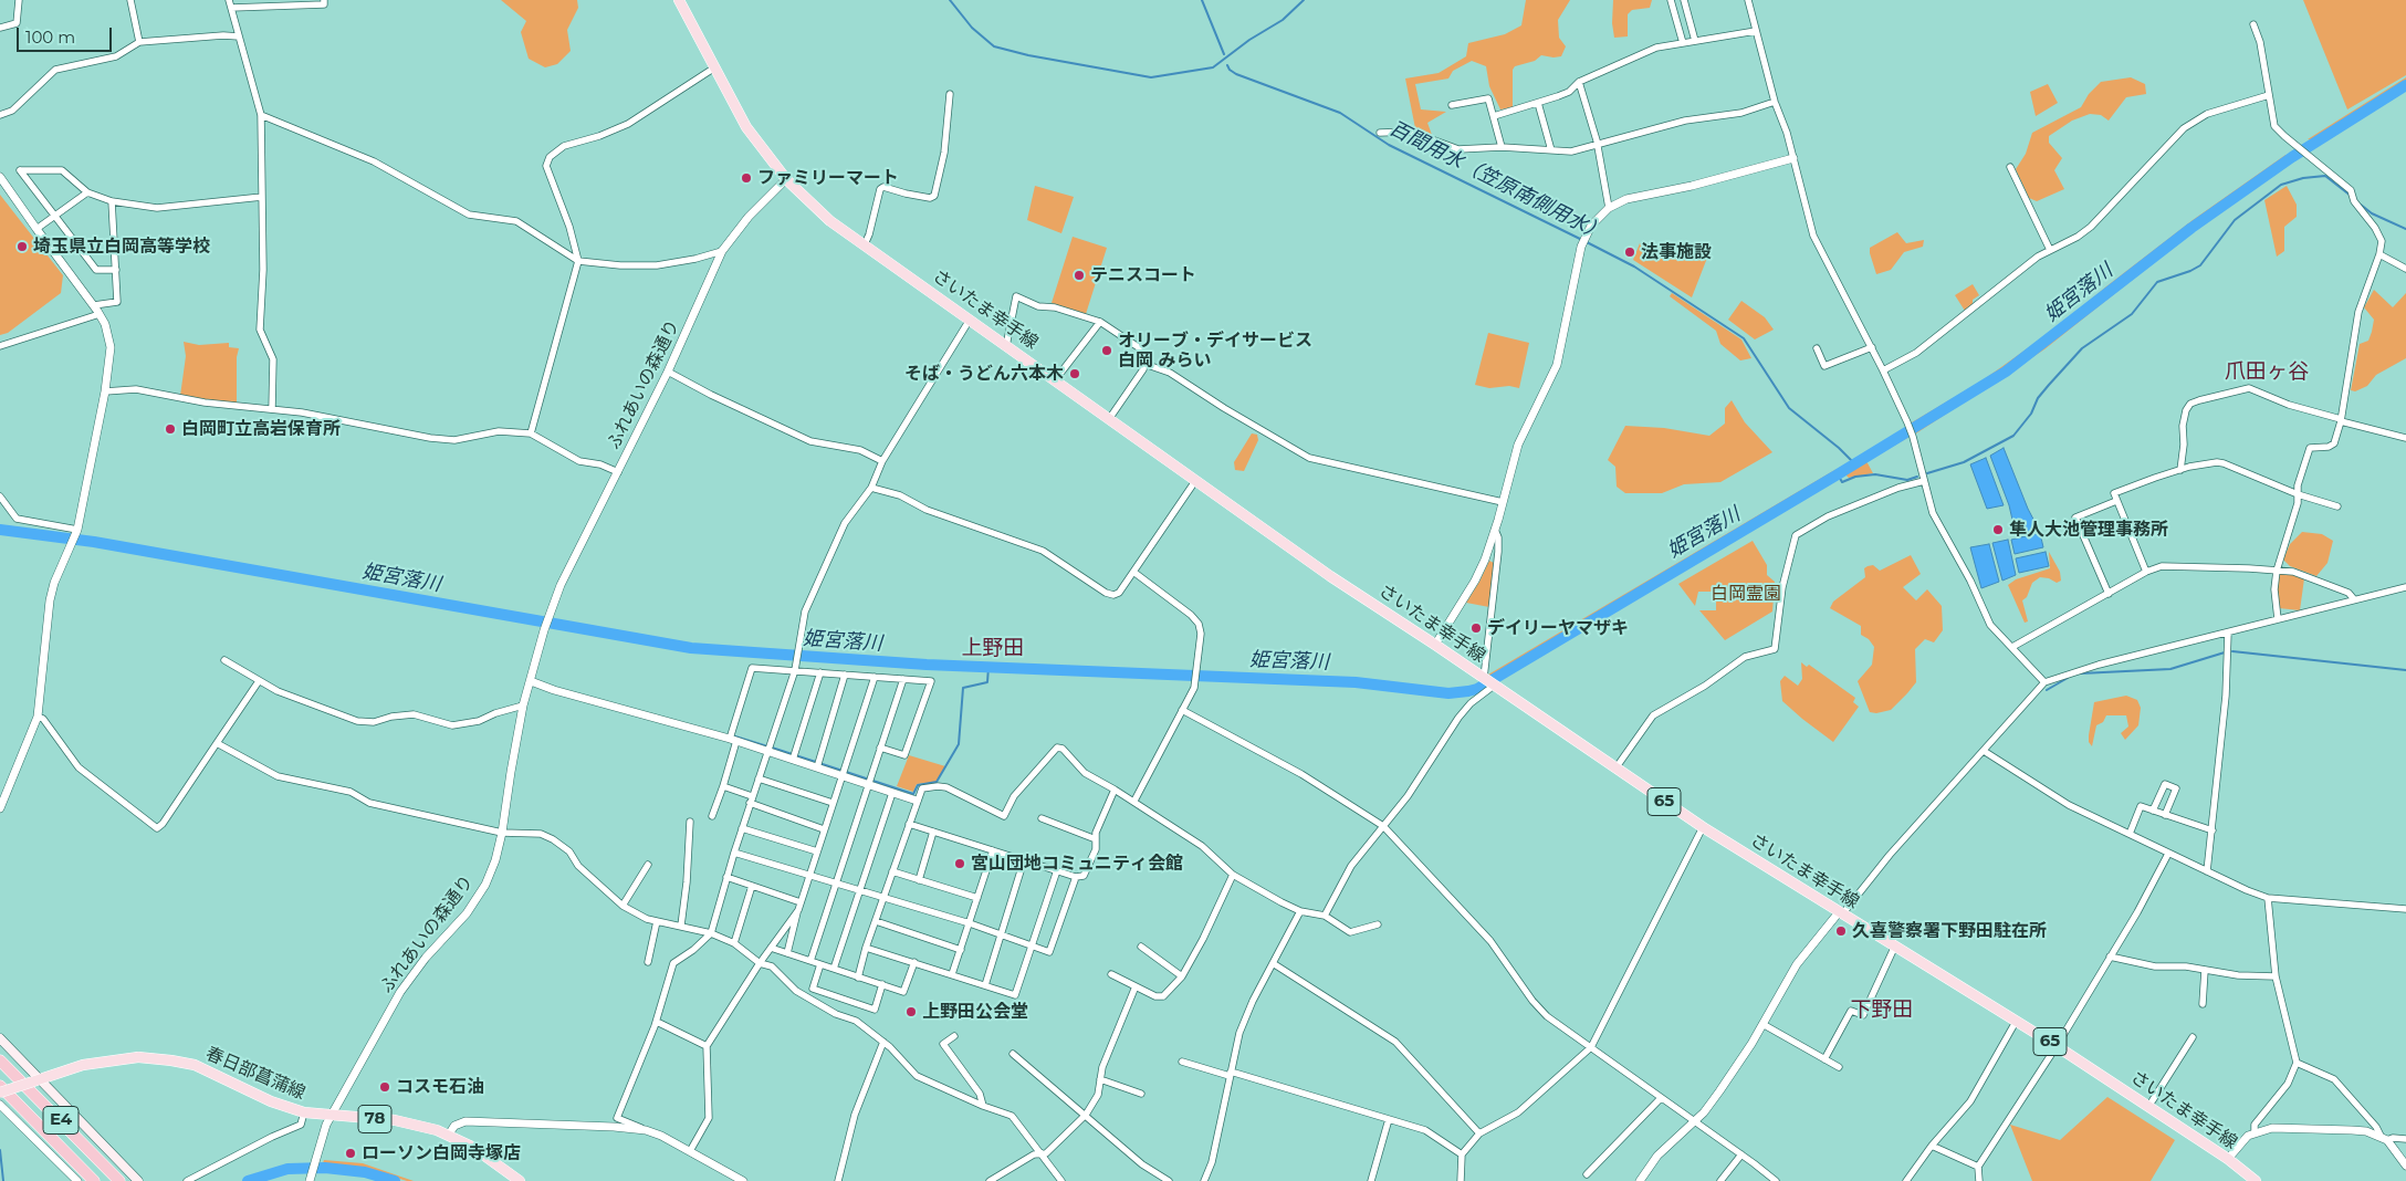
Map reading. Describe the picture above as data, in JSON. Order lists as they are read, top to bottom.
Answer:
{
  "streets": {
    "highway": ["E4"],
    "main road": [
      "さいたま幸手線",
      "65",
      "春日部菖蒲線",
      "78"
    ],
    "street": ["ふれあいの森通り"]
  },
  "crossings": [
    ["さいたま幸手線", "ふれあいの森通り"],
    ["ふれあいの森通り", "春日部菖蒲線"]
  ],
  "districts": ["爪田ヶ谷", "上野田", "下野田"],
  "water": ["百間用水（笠原南側用水）", "姫宮落川"],
  "parks": ["白岡霊園"],
  "places": [
    "ファミリーマート",
    "埼玉県立白岡高等学校",
    "法事施設",
    "テニスコート",
    "オリーブ・デイサービス 白岡 みらい",
    "そば・うどん六本木",
    "白岡町立高岩保育所",
    "隼人大池管理事務所",
    "デイリーヤマザキ",
    "宮山団地コミュニティ会館",
    "久喜警察署下野田駐在所",
    "上野田公会堂",
    "コスモ石油",
    "ローソン白岡寺塚店"
  ],
  "scale_bar": "100 m"
}
